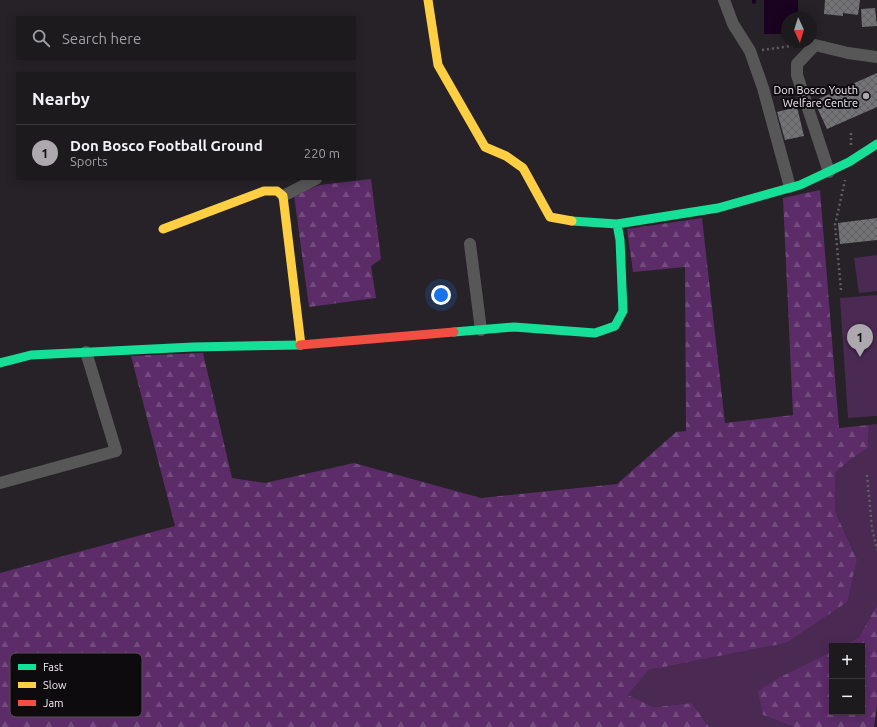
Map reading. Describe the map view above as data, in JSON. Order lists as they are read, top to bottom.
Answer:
{
  "places": ["Don Bosco Youth Welfare Centre"],
  "legend": ["Fast", "Slow", "Jam"],
  "north": "bottom",
  "page": {
    "search": "Search here",
    "heading": "Nearby",
    "list": [
      {
        "mark": "1",
        "name": "Don Bosco Football Ground",
        "note": "Sports",
        "value": "220 m"
      }
    ],
    "pins": "1",
    "map_buttons": ["+", "−"]
  }
}
